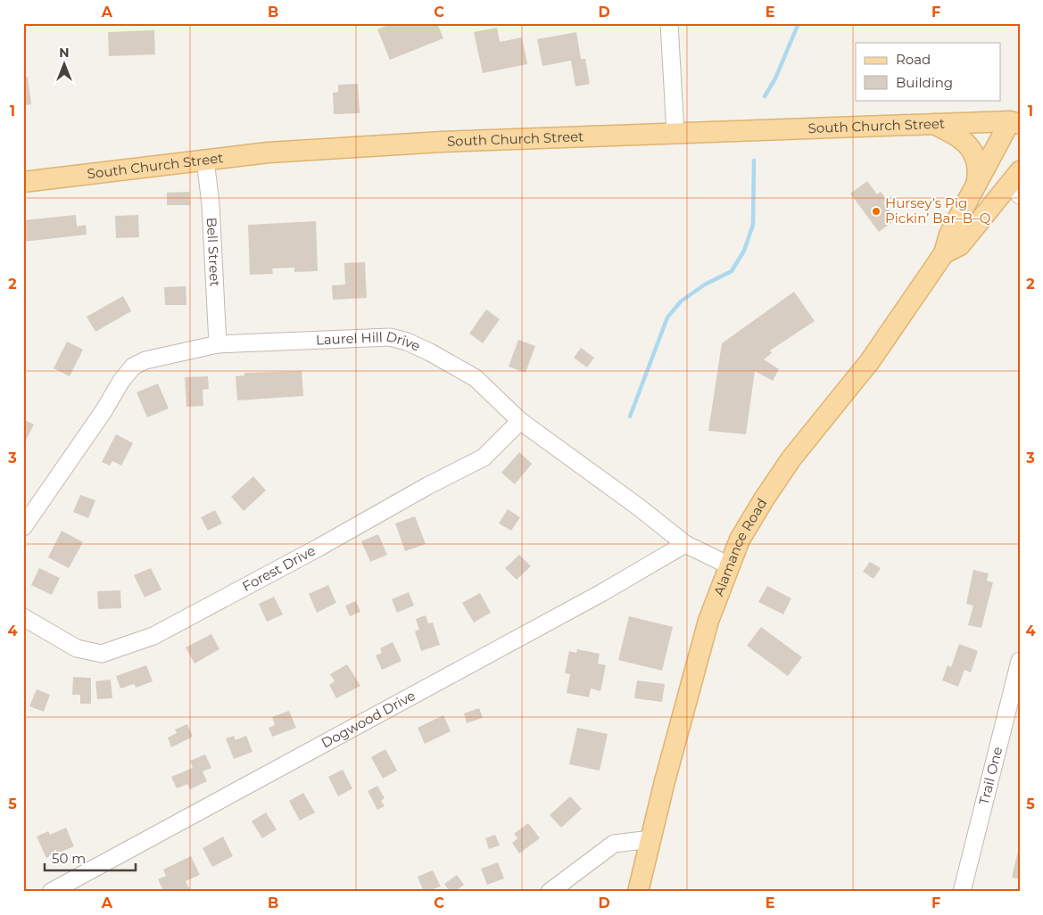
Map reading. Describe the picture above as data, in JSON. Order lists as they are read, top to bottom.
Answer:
{
  "streets": {
    "main road": ["South Church Street", "Alamance Road"],
    "street": [
      "Bell Street",
      "Laurel Hill Drive",
      "Forest Drive",
      "Dogwood Drive",
      "Trail One"
    ]
  },
  "crossings": [
    ["South Church Street", "Bell Street"],
    ["South Church Street", "Alamance Road"],
    ["Bell Street", "Laurel Hill Drive"],
    ["Laurel Hill Drive", "Alamance Road"],
    ["Laurel Hill Drive", "Forest Drive"],
    ["Laurel Hill Drive", "Dogwood Drive"]
  ],
  "places": ["Hursey’s Pig Pickin’ Bar–B–Q"],
  "legend": ["Road", "Building"],
  "scale_bar": "50 m",
  "north": "top",
  "grid": {
    "columns": [
      "A",
      "B",
      "C",
      "D",
      "E",
      "F"
    ],
    "rows": [
      "1",
      "2",
      "3",
      "4",
      "5"
    ]
  }
}
